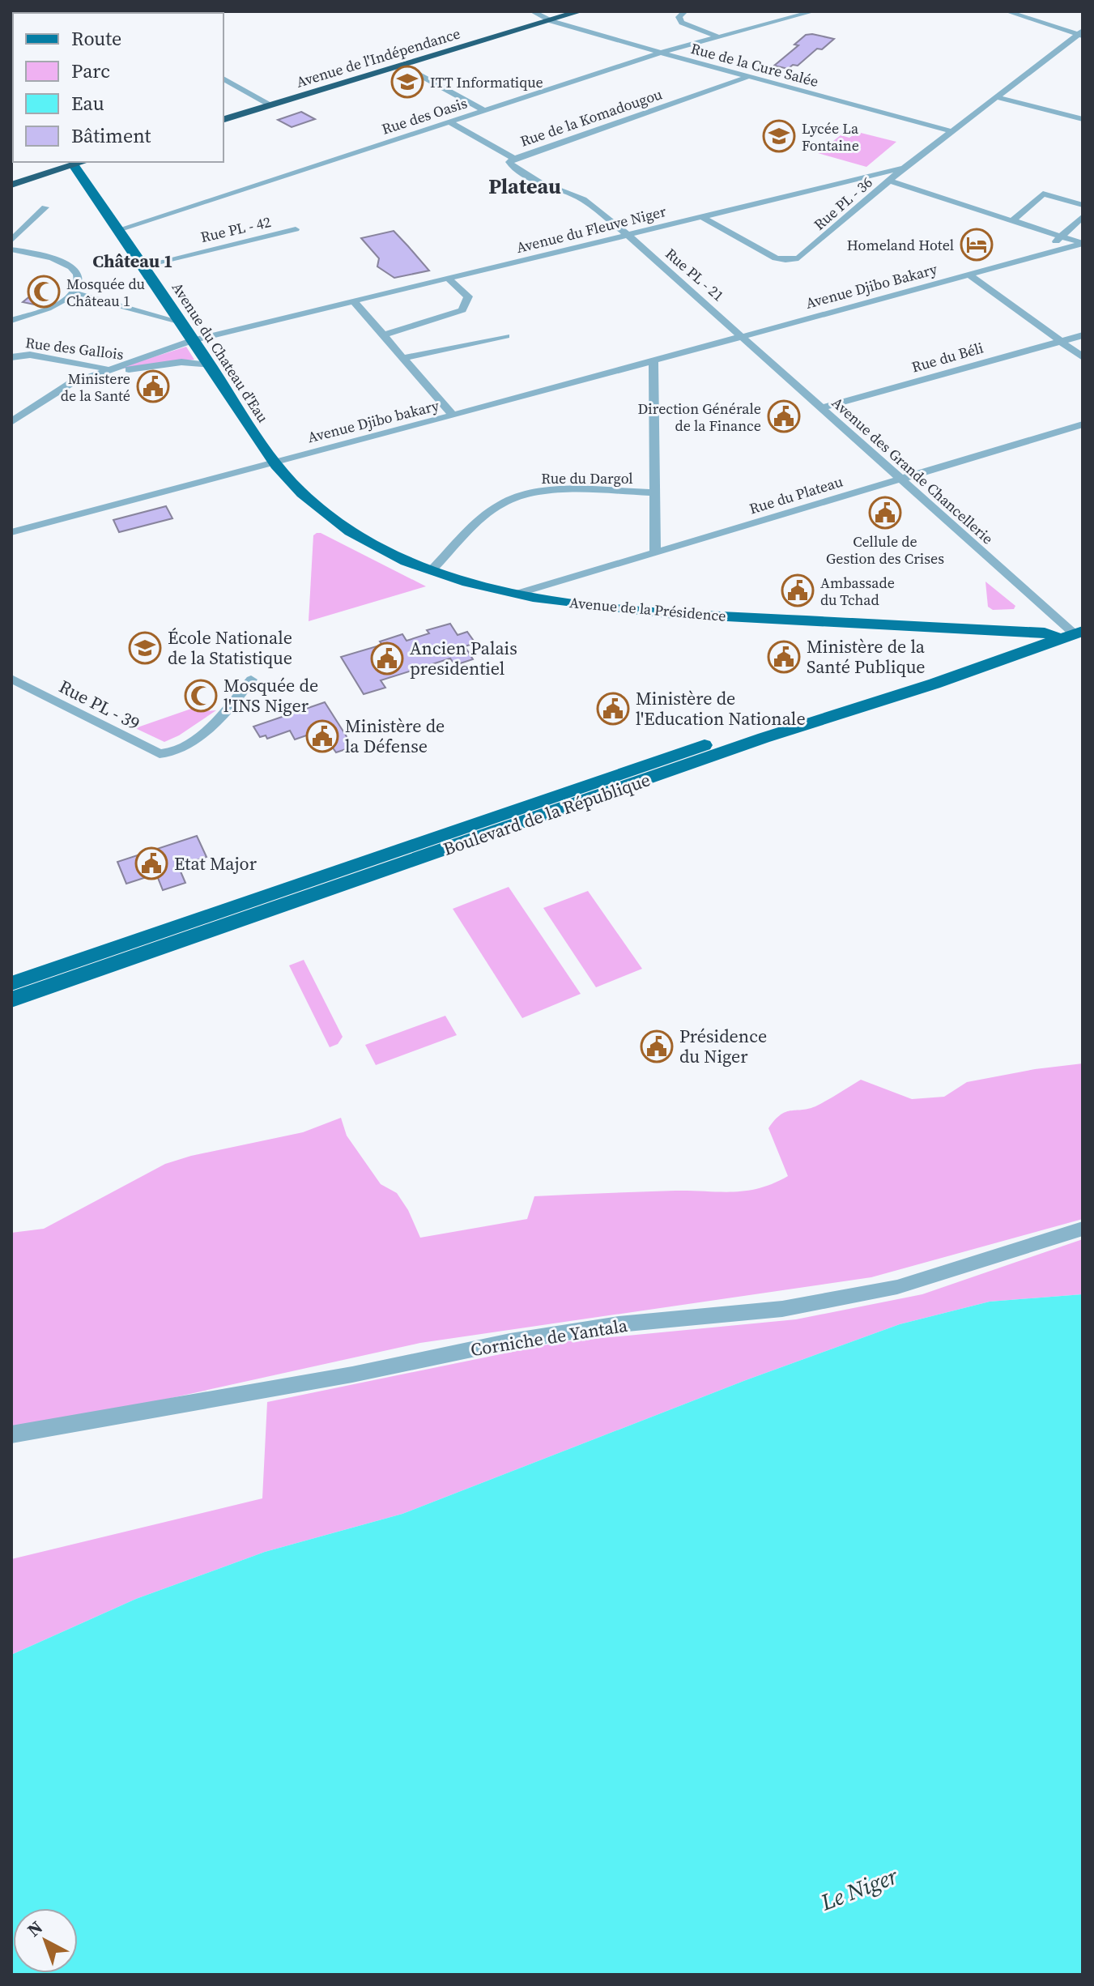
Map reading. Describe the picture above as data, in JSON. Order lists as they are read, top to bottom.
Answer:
{
  "streets": {
    "highway": ["Avenue de l'Indépendance"],
    "main road": ["Avenue du Chateau d'Eau", "Avenue de la Présidence", "Boulevard de la République"],
    "street": [
      "Rue de la Cure Salée",
      "Rue des Oasis",
      "Rue de la Komadougou",
      "Rue PL - 36",
      "Rue PL - 42",
      "Avenue du Fleuve Niger",
      "Rue PL - 21",
      "Avenue Djibo Bakary",
      "Rue des Gallois",
      "Rue du Béli",
      "Avenue Djibo bakary",
      "Avenue des Grande Chancellerie",
      "Rue du Dargol",
      "Rue du Plateau",
      "Rue PL - 39",
      "Corniche de Yantala"
    ]
  },
  "crossings": [
    ["Avenue de l'Indépendance", "Rue de la Cure Salée"],
    ["Rue de la Cure Salée", "Rue des Oasis"],
    ["Rue de la Cure Salée", "Rue de la Komadougou"],
    ["Rue de la Cure Salée", "Avenue du Fleuve Niger"],
    ["Rue des Oasis", "Rue de la Komadougou"],
    ["Rue des Oasis", "Avenue du Chateau d'Eau"],
    ["Rue de la Komadougou", "Rue PL - 21"],
    ["Rue PL - 36", "Avenue du Fleuve Niger"],
    ["Rue PL - 42", "Avenue du Chateau d'Eau"],
    ["Avenue du Fleuve Niger", "Rue PL - 21"],
    ["Avenue du Fleuve Niger", "Rue des Gallois"],
    ["Avenue du Fleuve Niger", "Avenue du Chateau d'Eau"],
    ["Rue PL - 21", "Avenue Djibo Bakary"],
    ["Rue PL - 21", "Avenue Djibo bakary"],
    ["Rue PL - 21", "Avenue des Grande Chancellerie"],
    ["Avenue Djibo Bakary", "Avenue Djibo bakary"],
    ["Avenue Djibo Bakary", "Avenue des Grande Chancellerie"],
    ["Rue des Gallois", "Avenue du Chateau d'Eau"],
    ["Avenue du Chateau d'Eau", "Avenue Djibo bakary"],
    ["Avenue du Chateau d'Eau", "Avenue de la Présidence"],
    ["Rue du Béli", "Avenue des Grande Chancellerie"],
    ["Avenue Djibo bakary", "Avenue des Grande Chancellerie"],
    ["Avenue Djibo bakary", "Avenue de la Présidence"],
    ["Avenue des Grande Chancellerie", "Rue du Plateau"],
    ["Avenue des Grande Chancellerie", "Avenue de la Présidence"],
    ["Avenue des Grande Chancellerie", "Boulevard de la République"],
    ["Rue du Dargol", "Avenue de la Présidence"],
    ["Rue du Plateau", "Avenue de la Présidence"],
    ["Avenue de la Présidence", "Boulevard de la République"]
  ],
  "districts": ["Plateau", "Château 1"],
  "water": ["Le Niger"],
  "places": {
    "school or university": ["ITT Informatique", "Lycée La Fontaine", "École Nationale de la Statistique"],
    "hotel": ["Homeland Hotel"],
    "mosque": ["Mosquée du Château 1", "Mosquée de l'INS Niger"],
    "public building": [
      "Ministere de la Santé",
      "Direction Générale de la Finance",
      "Cellule de Gestion des Crises",
      "Ambassade du Tchad",
      "Ministère de la Santé Publique",
      "Ancien Palais presidentiel",
      "Ministère de l'Education Nationale",
      "Ministère de la Défense",
      "Etat Major",
      "Présidence du Niger"
    ]
  },
  "legend": [
    "Route",
    "Parc",
    "Eau",
    "Bâtiment"
  ],
  "north": "top left"
}
